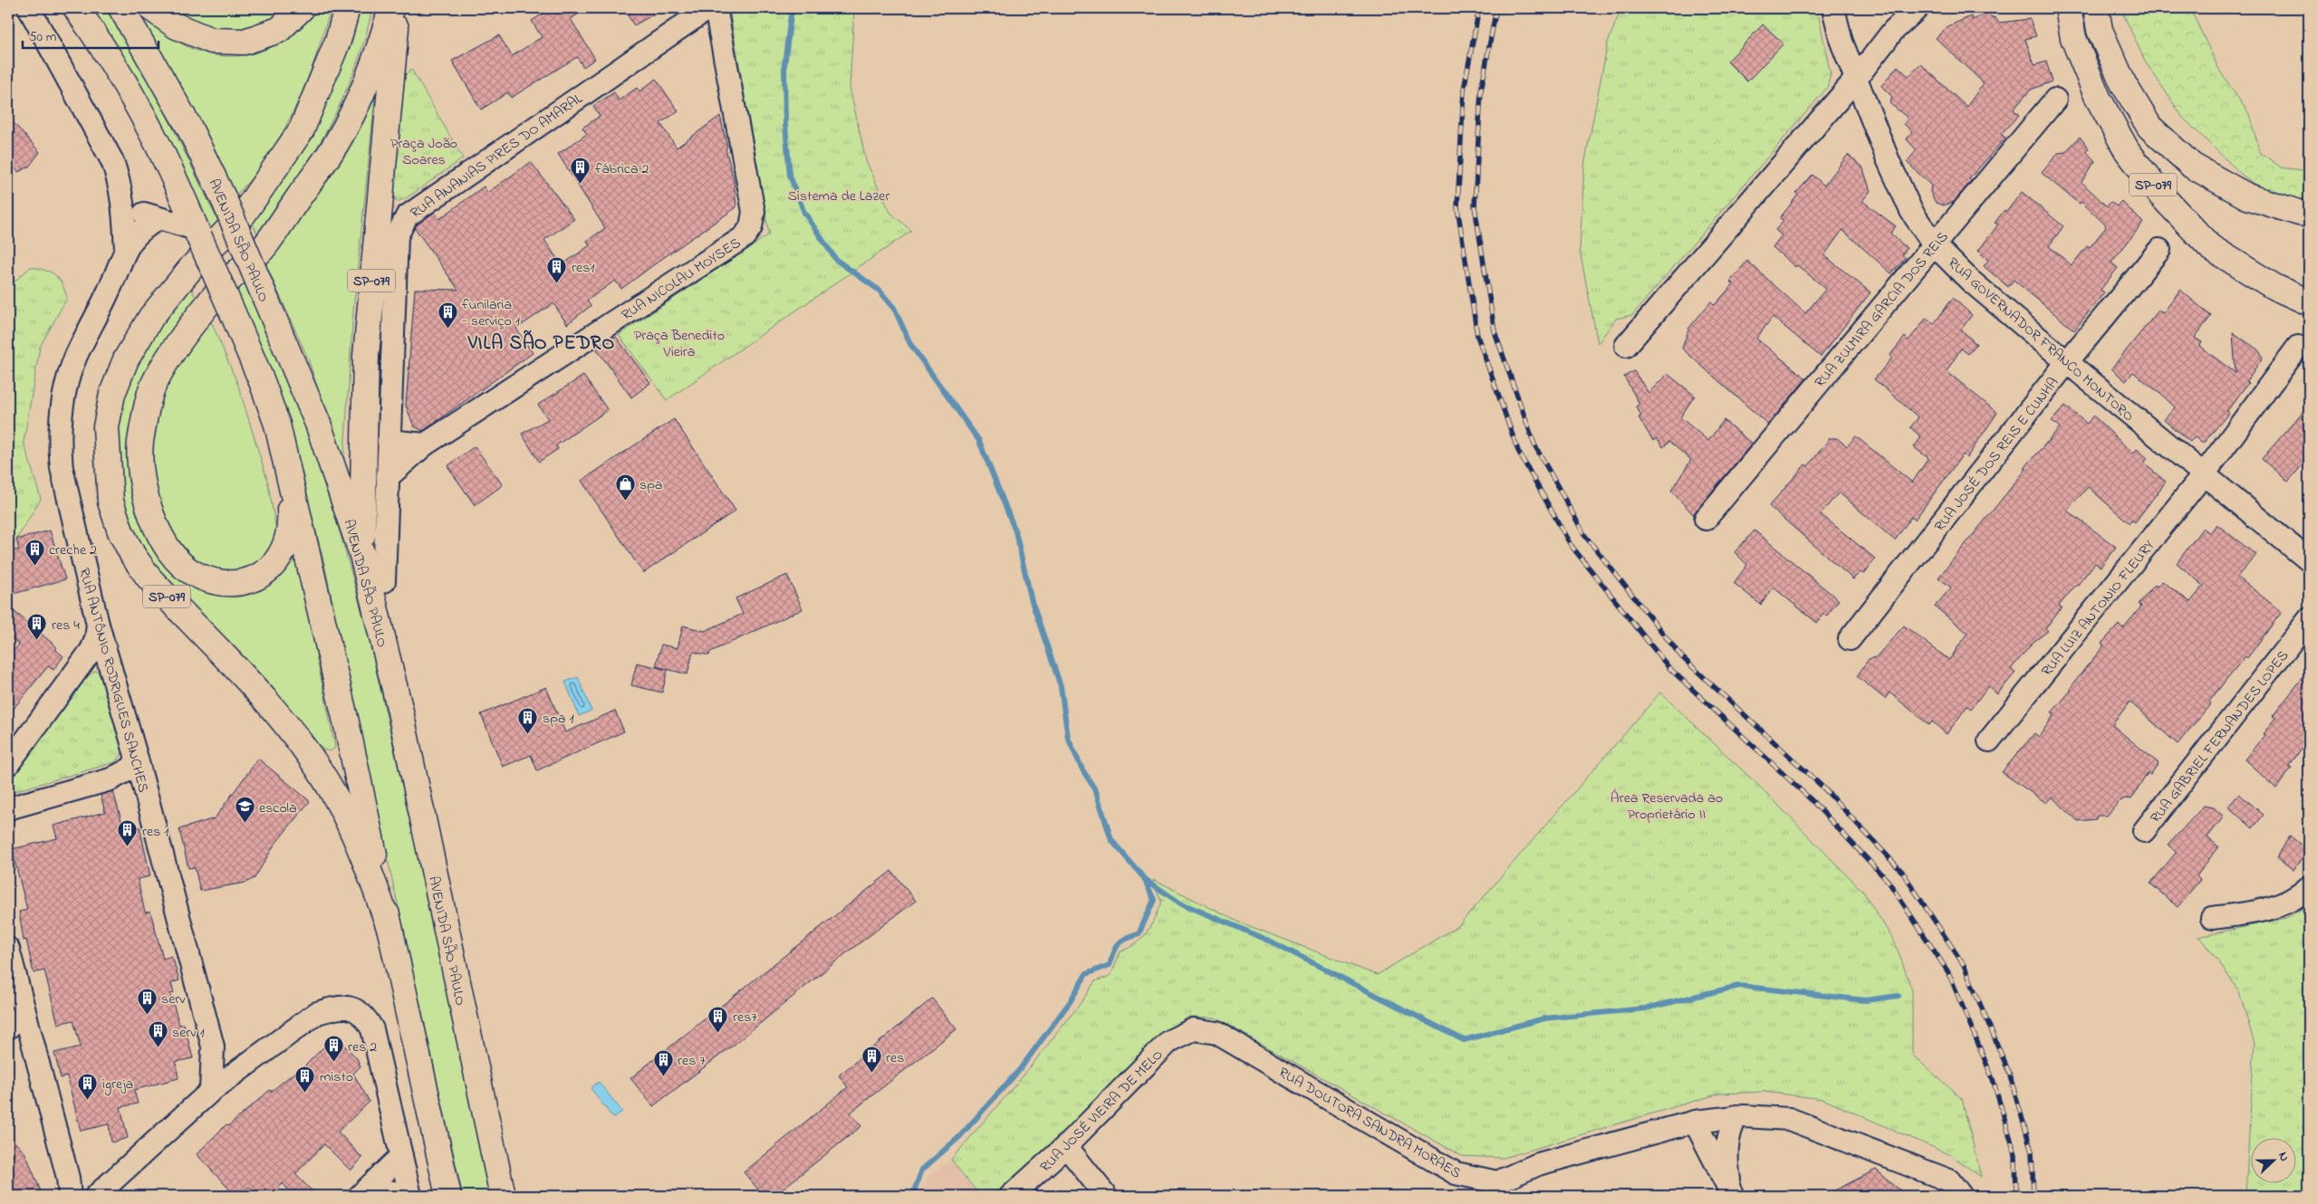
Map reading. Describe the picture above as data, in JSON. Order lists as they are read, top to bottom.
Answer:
{
  "streets": {
    "main road": ["SP-079", "AVENIDA SÃO PAULO"],
    "street": [
      "RUA ANANIAS PIRES DO AMARAL",
      "RUA NICOLAU MOYSES",
      "RUA ZULMIRA GARCIA DOS REIS",
      "RUA GOVERNADOR FRANCO MONTORO",
      "RUA JOSÉ DOS REIS E CUNHA",
      "RUA LUIZ ANTONIO FLEURY",
      "RUA ANTÔNIO RODRIGUES SANCHES",
      "RUA GABRIEL FERNANDES LOPES",
      "RUA JOSÉ VIEIRA DE MELO",
      "RUA DOUTORA SANDRA MORAES"
    ]
  },
  "crossings": [
    ["RUA ANANIAS PIRES DO AMARAL", "SP-079"],
    ["RUA ANANIAS PIRES DO AMARAL", "AVENIDA SÃO PAULO"],
    ["RUA ANANIAS PIRES DO AMARAL", "RUA NICOLAU MOYSES"],
    ["SP-079", "AVENIDA SÃO PAULO"],
    ["RUA ZULMIRA GARCIA DOS REIS", "RUA GOVERNADOR FRANCO MONTORO"],
    ["RUA GOVERNADOR FRANCO MONTORO", "RUA JOSÉ DOS REIS E CUNHA"],
    ["RUA GOVERNADOR FRANCO MONTORO", "RUA LUIZ ANTONIO FLEURY"],
    ["RUA JOSÉ VIEIRA DE MELO", "RUA DOUTORA SANDRA MORAES"]
  ],
  "districts": ["VILA SÃO PEDRO"],
  "parks": [
    "Praça João Soares",
    "Sistema de Lazer",
    "Praça Benedito Vieira",
    "Área Reservada ao Proprietário II"
  ],
  "places": {
    "building": [
      "fábrica 2",
      "res1",
      "funilaria - serviço 1",
      "creche 2",
      "res 4",
      "spa 1",
      "res 1",
      "serv",
      "res7",
      "serv 1",
      "res 2",
      "res",
      "res 7",
      "misto",
      "igreja"
    ],
    "shop": ["spa"],
    "school or university": ["escola"]
  },
  "scale_bar": "50 m",
  "north": "right"
}
